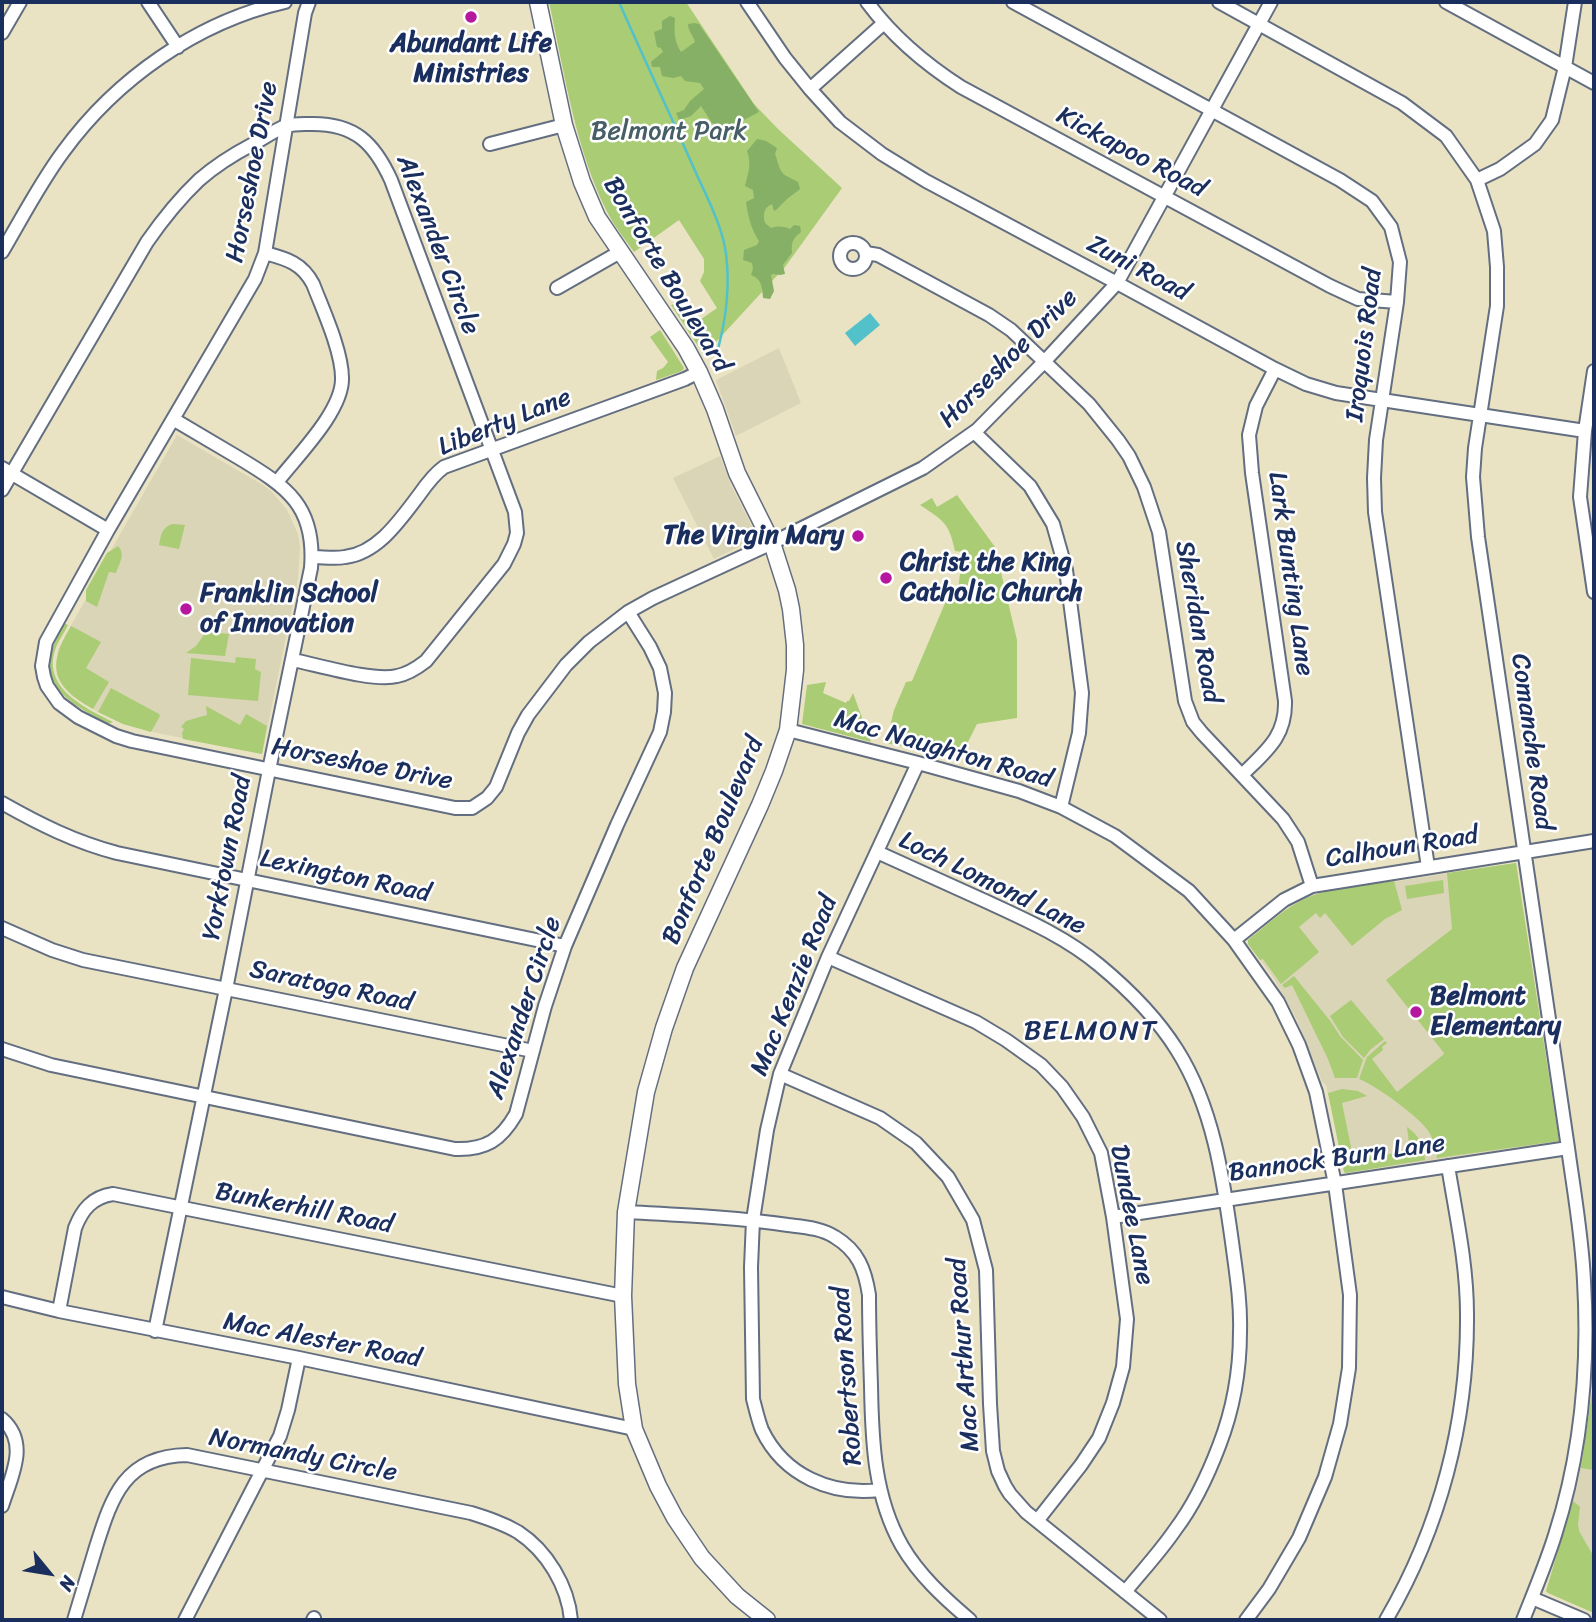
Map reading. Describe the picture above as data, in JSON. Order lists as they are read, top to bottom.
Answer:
{
  "streets": {
    "main road": ["Bonforte Boulevard"],
    "street": [
      "Kickapoo Road",
      "Horseshoe Drive",
      "Alexander Circle",
      "Zuni Road",
      "Iroquois Road",
      "Liberty Lane",
      "Lark Bunting Lane",
      "Sheridan Road",
      "Comanche Road",
      "Mac Naughton Road",
      "Calhoun Road",
      "Yorktown Road",
      "Lexington Road",
      "Loch Lomond Lane",
      "Mac Kenzie Road",
      "Saratoga Road",
      "Bannock Burn Lane",
      "Bunkerhill Road",
      "Dundee Lane",
      "Mac Alester Road",
      "Mac Arthur Road",
      "Robertson Road",
      "Normandy Circle"
    ]
  },
  "crossings": [
    ["Kickapoo Road", "Horseshoe Drive"],
    ["Kickapoo Road", "Iroquois Road"],
    ["Horseshoe Drive", "Alexander Circle"],
    ["Horseshoe Drive", "Zuni Road"],
    ["Horseshoe Drive", "Bonforte Boulevard"],
    ["Horseshoe Drive", "Iroquois Road"],
    ["Horseshoe Drive", "Sheridan Road"],
    ["Horseshoe Drive", "Comanche Road"],
    ["Horseshoe Drive", "Yorktown Road"],
    ["Alexander Circle", "Liberty Lane"],
    ["Alexander Circle", "Yorktown Road"],
    ["Alexander Circle", "Lexington Road"],
    ["Alexander Circle", "Saratoga Road"],
    ["Zuni Road", "Iroquois Road"],
    ["Zuni Road", "Lark Bunting Lane"],
    ["Zuni Road", "Comanche Road"],
    ["Bonforte Boulevard", "Liberty Lane"],
    ["Bonforte Boulevard", "Mac Naughton Road"],
    ["Bonforte Boulevard", "Bunkerhill Road"],
    ["Bonforte Boulevard", "Mac Alester Road"],
    ["Bonforte Boulevard", "Robertson Road"],
    ["Iroquois Road", "Calhoun Road"],
    ["Liberty Lane", "Yorktown Road"],
    ["Lark Bunting Lane", "Sheridan Road"],
    ["Sheridan Road", "Calhoun Road"],
    ["Comanche Road", "Calhoun Road"],
    ["Comanche Road", "Bannock Burn Lane"],
    ["Mac Naughton Road", "Calhoun Road"],
    ["Mac Naughton Road", "Mac Kenzie Road"],
    ["Mac Naughton Road", "Bannock Burn Lane"],
    ["Yorktown Road", "Lexington Road"],
    ["Yorktown Road", "Saratoga Road"],
    ["Yorktown Road", "Bunkerhill Road"],
    ["Yorktown Road", "Mac Alester Road"],
    ["Loch Lomond Lane", "Mac Kenzie Road"],
    ["Loch Lomond Lane", "Bannock Burn Lane"],
    ["Loch Lomond Lane", "Mac Arthur Road"],
    ["Mac Kenzie Road", "Dundee Lane"],
    ["Mac Kenzie Road", "Mac Arthur Road"],
    ["Mac Kenzie Road", "Robertson Road"],
    ["Bannock Burn Lane", "Dundee Lane"],
    ["Bunkerhill Road", "Mac Alester Road"],
    ["Dundee Lane", "Mac Arthur Road"]
  ],
  "districts": ["BELMONT"],
  "parks": ["Belmont Park"],
  "places": [
    "Abundant Life Ministries",
    "The Virgin Mary",
    "Christ the King Catholic Church",
    "Franklin School of Innovation",
    "Belmont Elementary"
  ],
  "north": "bottom right"
}
